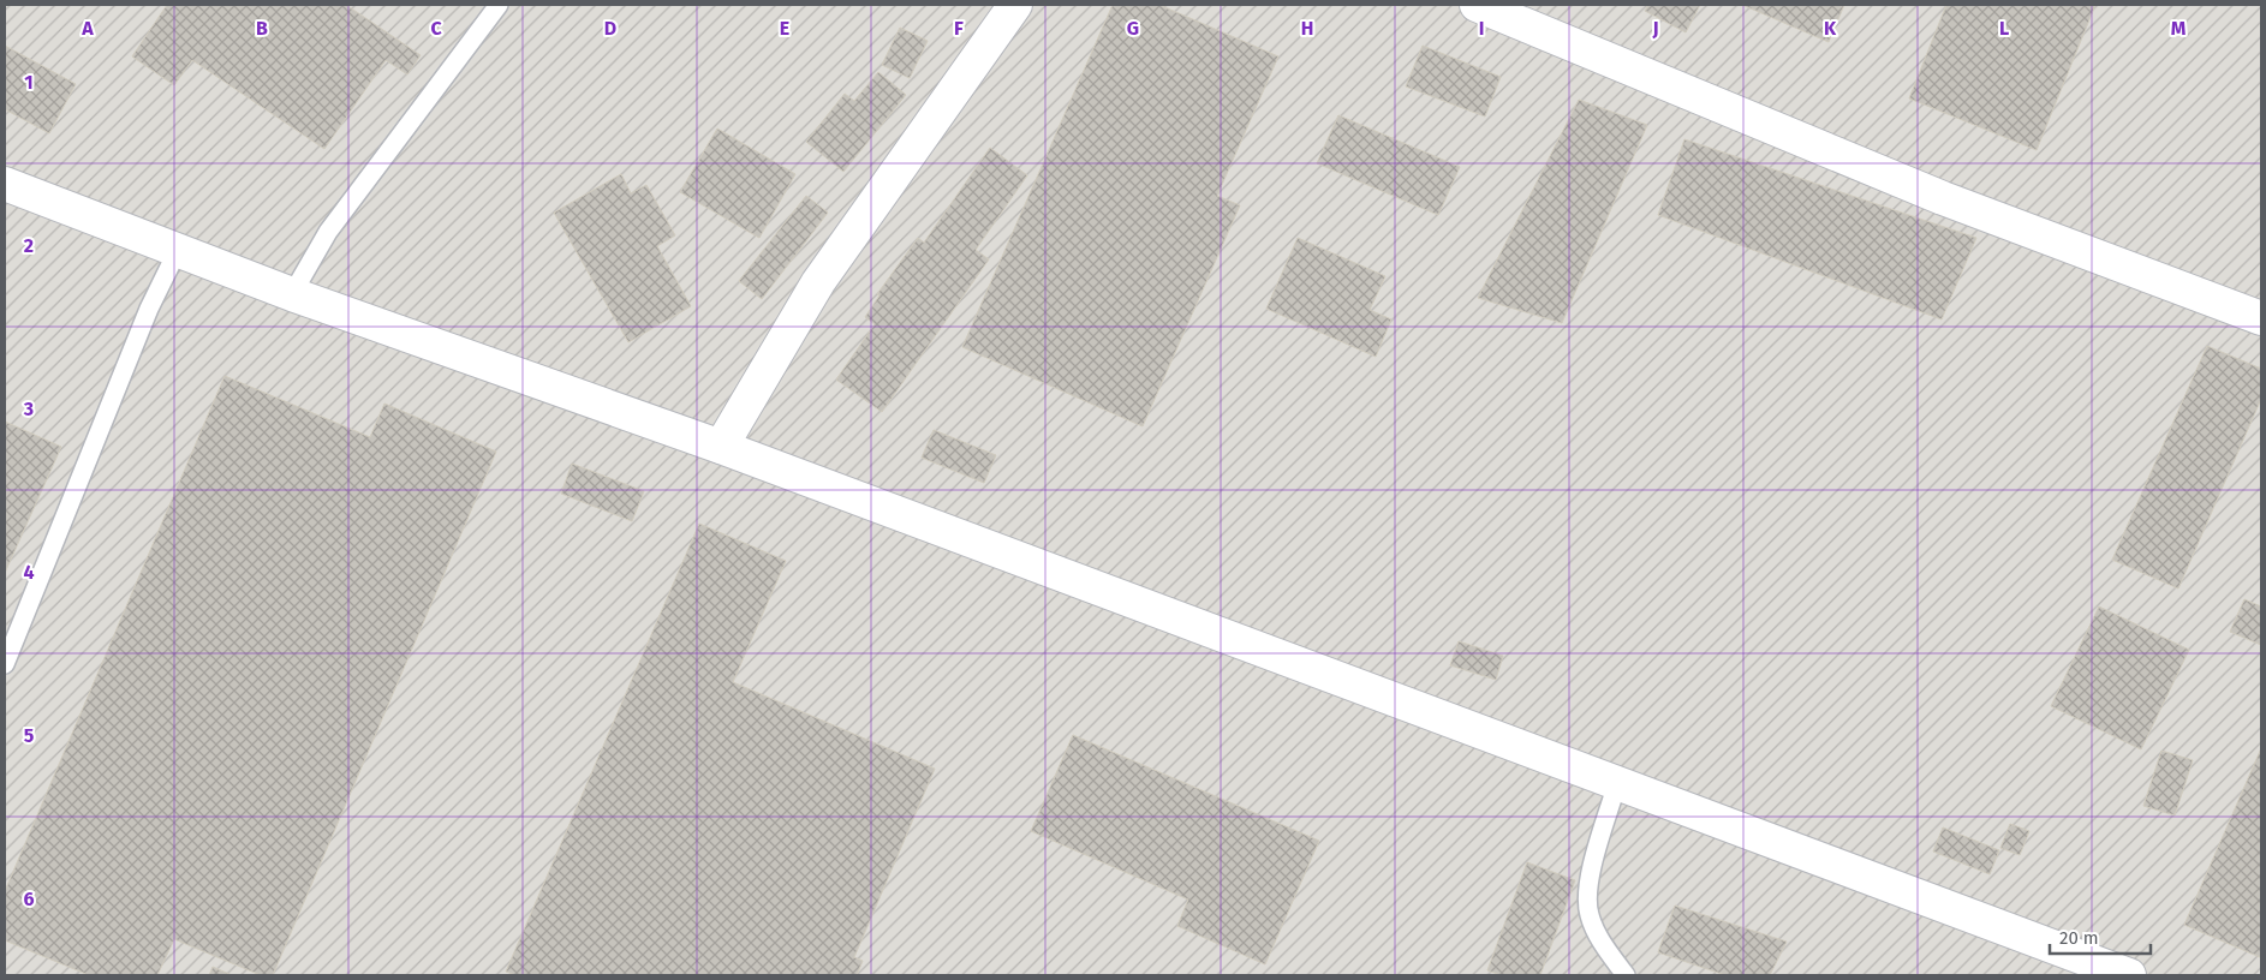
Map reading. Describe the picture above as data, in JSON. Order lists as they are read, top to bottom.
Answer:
{
  "scale_bar": "20 m",
  "grid": {
    "columns": [
      "A",
      "B",
      "C",
      "D",
      "E",
      "F",
      "G",
      "H",
      "I",
      "J",
      "K",
      "L",
      "M"
    ],
    "rows": [
      "1",
      "2",
      "3",
      "4",
      "5",
      "6"
    ]
  }
}
